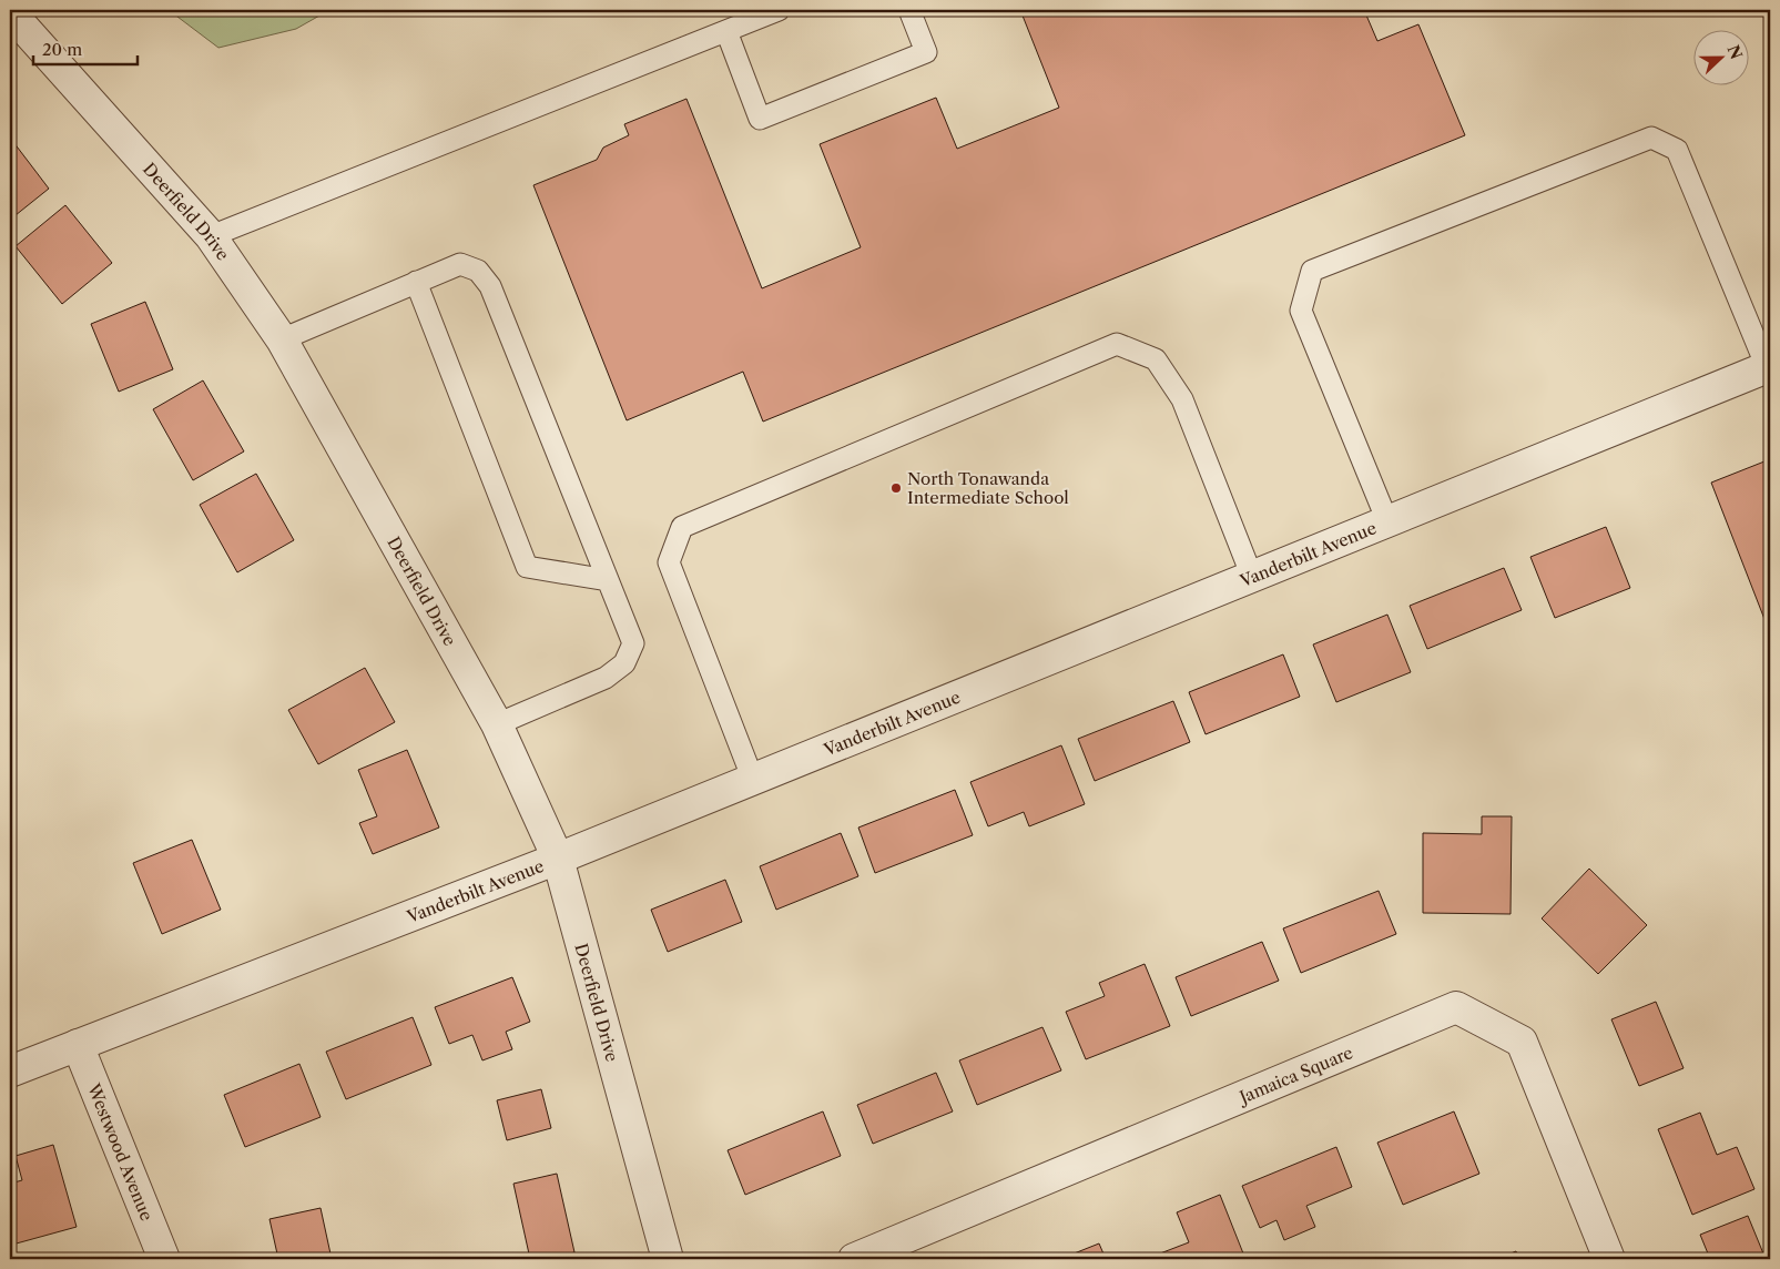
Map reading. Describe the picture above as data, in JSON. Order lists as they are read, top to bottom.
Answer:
{
  "streets": {
    "street": [
      "Deerfield Drive",
      "Vanderbilt Avenue",
      "Jamaica Square",
      "Westwood Avenue"
    ]
  },
  "crossings": [
    ["Deerfield Drive", "Vanderbilt Avenue"],
    ["Vanderbilt Avenue", "Westwood Avenue"]
  ],
  "places": ["North Tonawanda Intermediate School"],
  "scale_bar": "20 m",
  "north": "right"
}
